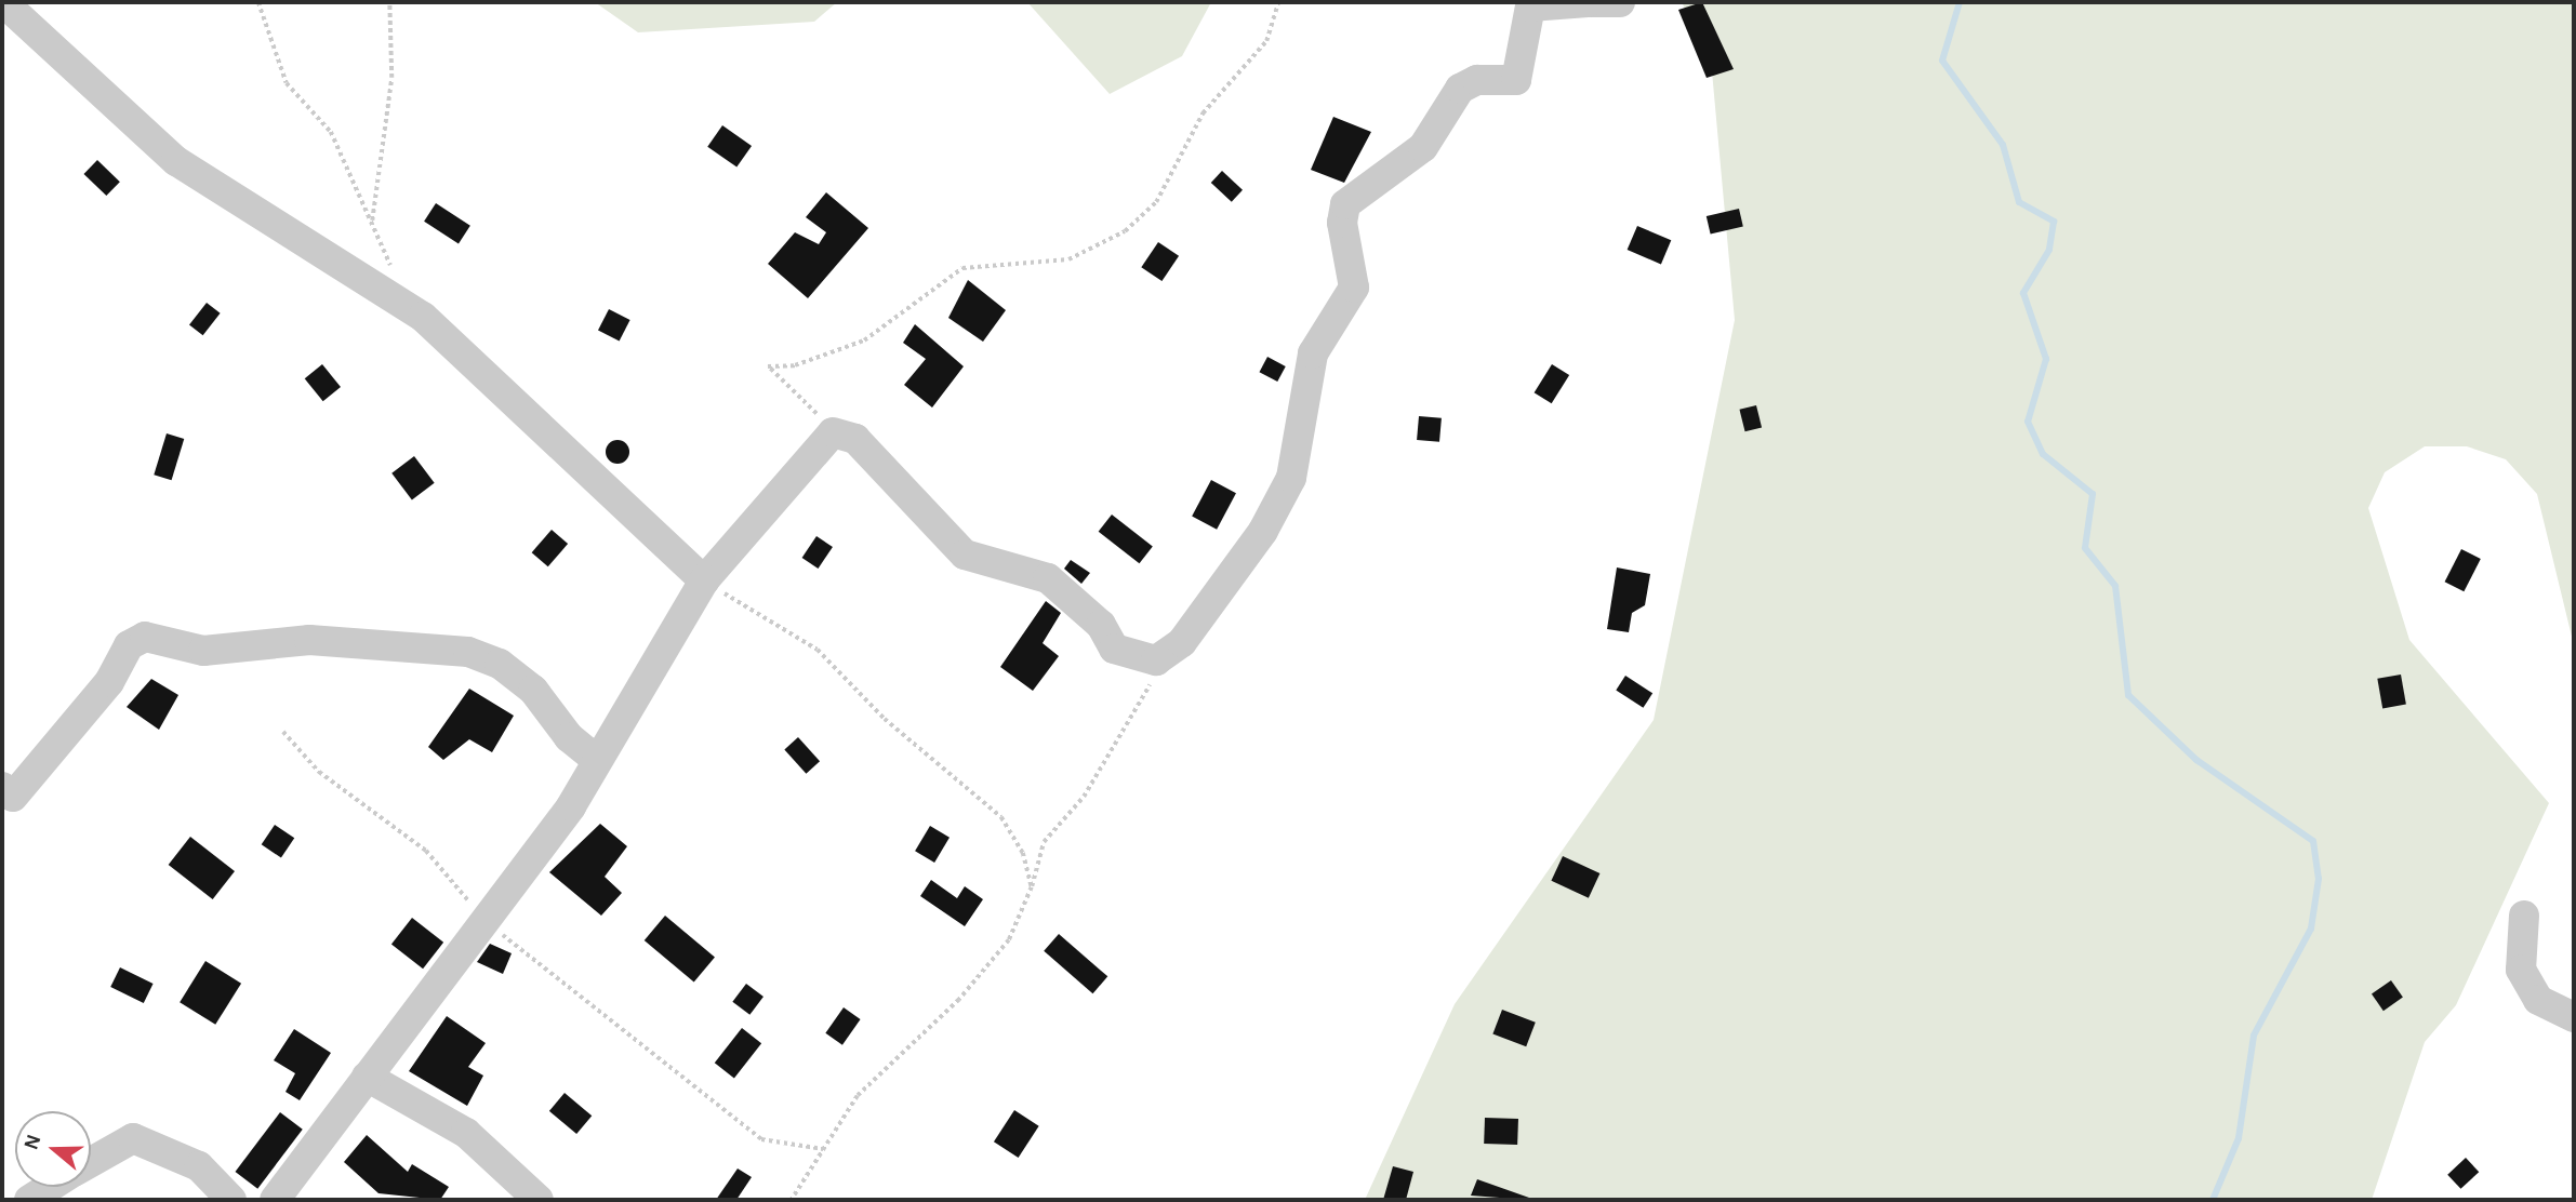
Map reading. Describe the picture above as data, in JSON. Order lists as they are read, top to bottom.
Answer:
{
  "north": "left"
}
